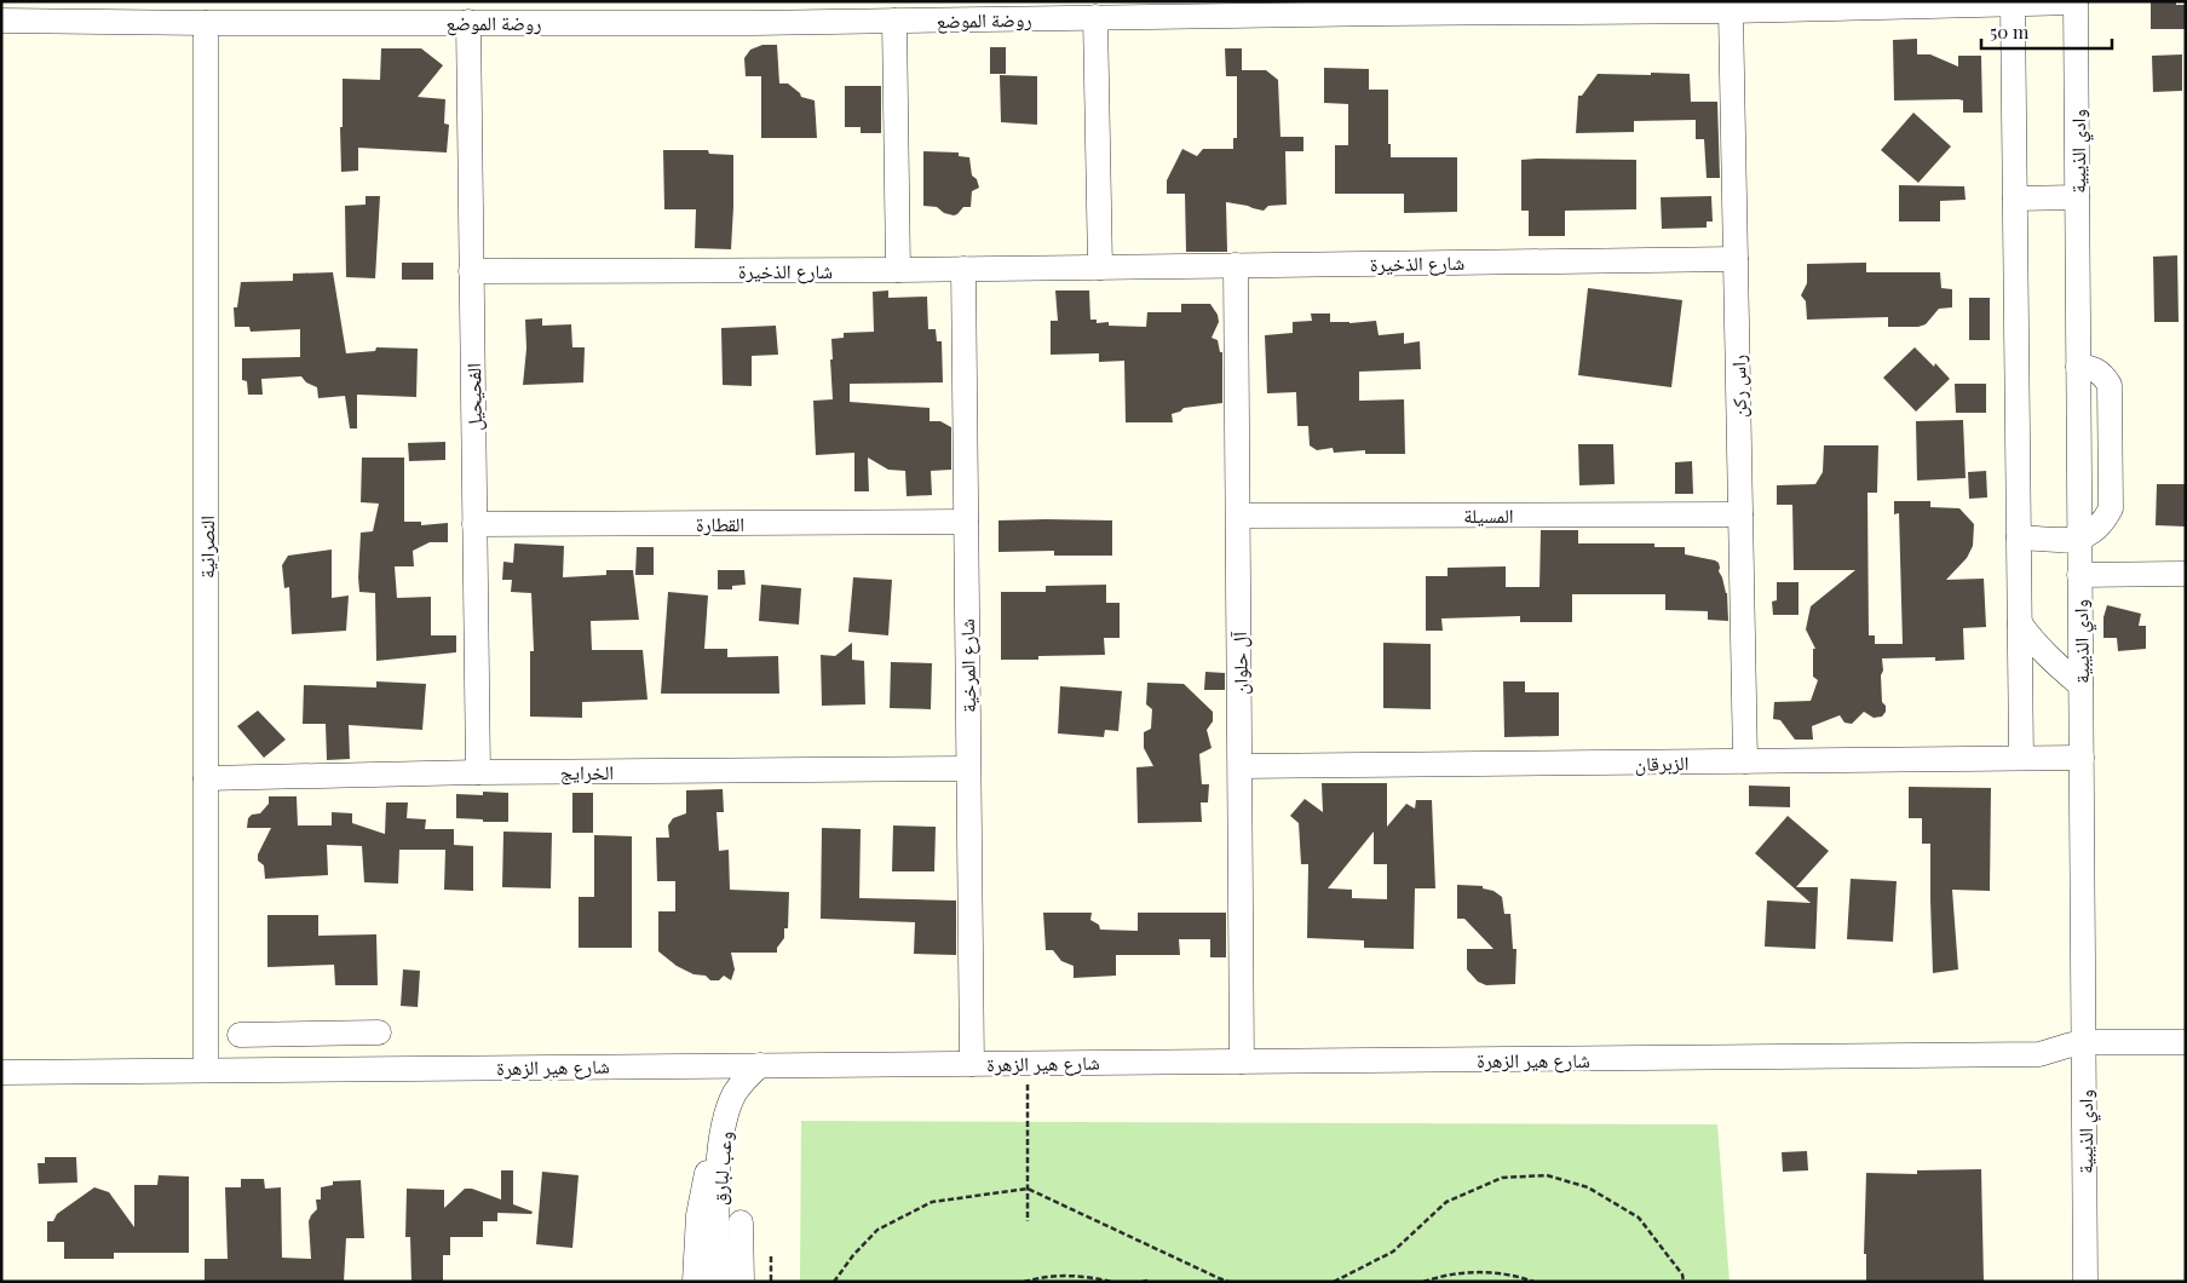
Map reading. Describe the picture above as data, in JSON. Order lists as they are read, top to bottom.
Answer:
{
  "streets": {
    "street": [
      "روضة الموضع",
      "وادي الذيبية",
      "شارع الذخيرة",
      "راس ركن",
      "الفحيحيل",
      "المسيلة",
      "القطارة",
      "النصرانية",
      "آل حلوان",
      "شارع المرخية",
      "الزبرقان",
      "الخرايج",
      "شارع هير الزهرة",
      "وعب لبارق"
    ]
  },
  "crossings": [
    ["روضة الموضع", "وادي الذيبية"],
    ["روضة الموضع", "راس ركن"],
    ["روضة الموضع", "الفحيحيل"],
    ["روضة الموضع", "النصرانية"],
    ["وادي الذيبية", "الزبرقان"],
    ["وادي الذيبية", "شارع هير الزهرة"],
    ["شارع الذخيرة", "راس ركن"],
    ["شارع الذخيرة", "الفحيحيل"],
    ["شارع الذخيرة", "آل حلوان"],
    ["شارع الذخيرة", "شارع المرخية"],
    ["راس ركن", "المسيلة"],
    ["راس ركن", "الزبرقان"],
    ["الفحيحيل", "القطارة"],
    ["الفحيحيل", "الخرايج"],
    ["المسيلة", "آل حلوان"],
    ["القطارة", "شارع المرخية"],
    ["النصرانية", "الخرايج"],
    ["النصرانية", "شارع هير الزهرة"],
    ["آل حلوان", "الزبرقان"],
    ["آل حلوان", "شارع هير الزهرة"],
    ["شارع المرخية", "الخرايج"],
    ["شارع المرخية", "شارع هير الزهرة"],
    ["شارع هير الزهرة", "وعب لبارق"]
  ],
  "scale_bar": "50 m"
}
